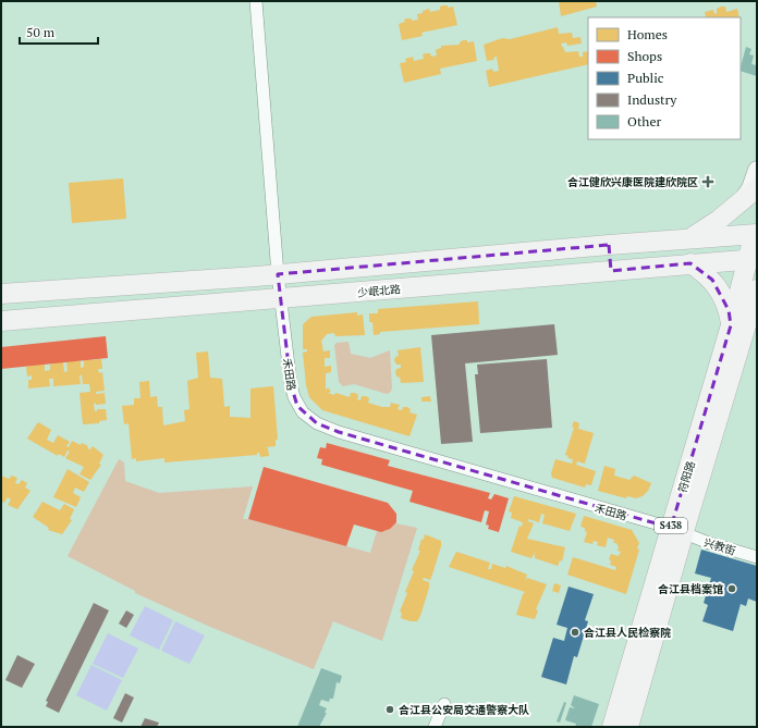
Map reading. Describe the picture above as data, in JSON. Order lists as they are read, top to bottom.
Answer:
{
  "streets": {
    "main road": ["少岷北路", "符阳路", "S438"],
    "street": ["禾田路", "兴教街"]
  },
  "crossings": [
    ["少岷北路", "禾田路"],
    ["少岷北路", "符阳路"],
    ["禾田路", "符阳路"],
    ["禾田路", "兴教街"],
    ["符阳路", "兴教街"]
  ],
  "places": {
    "health": ["合江健欣兴康医院建欣院区"],
    "other": ["合江县档案馆", "合江县人民检察院", "合江县公安局交通警察大队"]
  },
  "legend": [
    "Homes",
    "Shops",
    "Public",
    "Industry",
    "Other"
  ],
  "scale_bar": "50 m"
}
